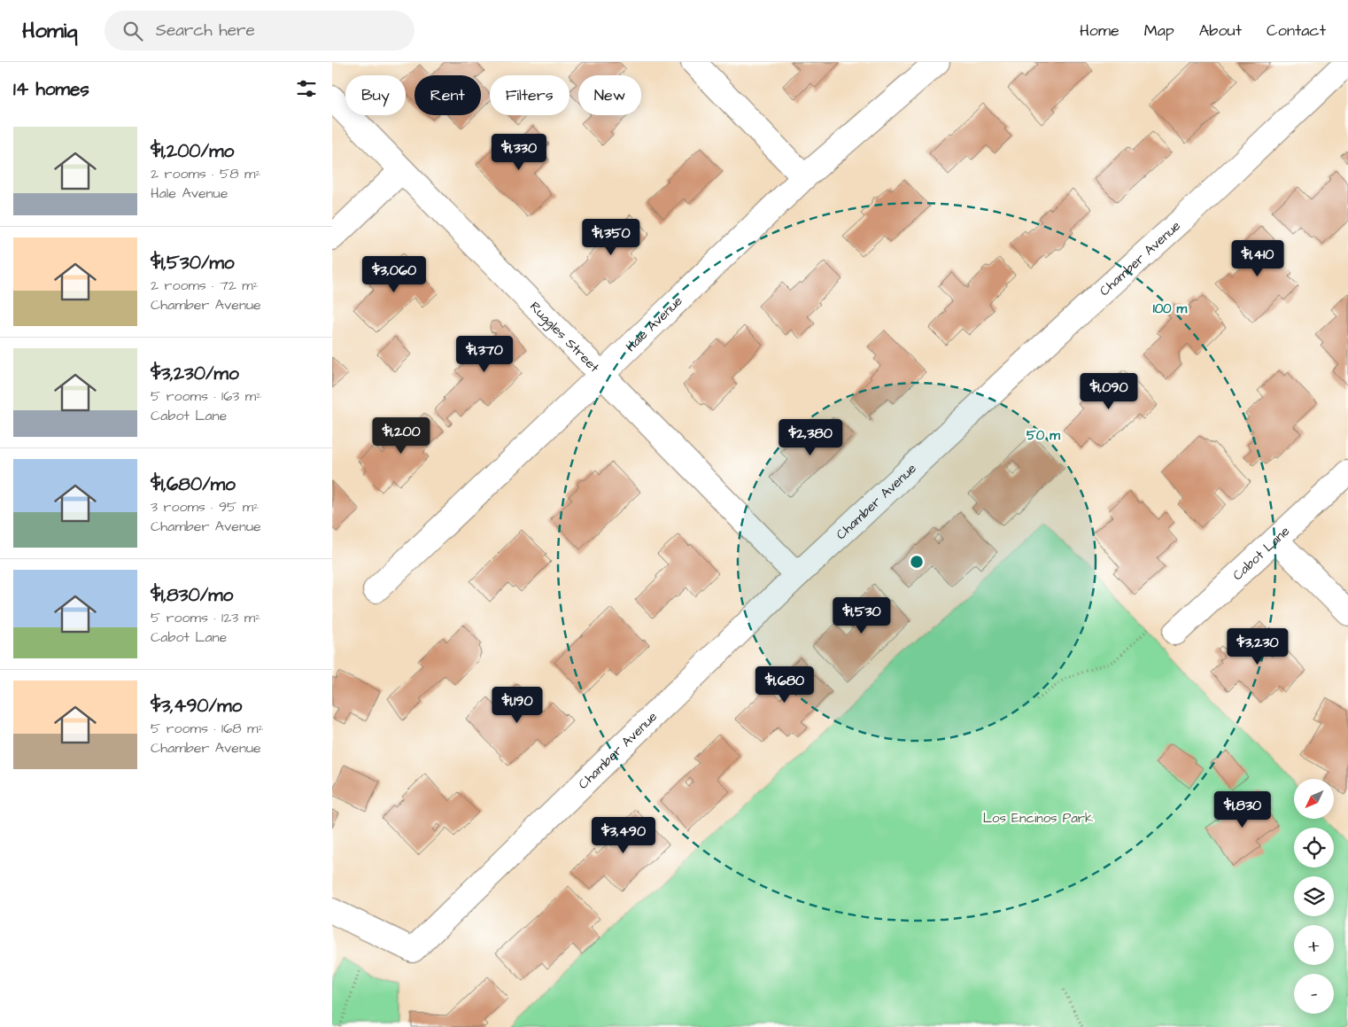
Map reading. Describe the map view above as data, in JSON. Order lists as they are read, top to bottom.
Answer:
{
  "streets": {
    "street": [
      "Chamber Avenue",
      "Hale Avenue",
      "Ruggles Street",
      "Cabot Lane"
    ]
  },
  "crossings": [
    ["Chamber Avenue", "Ruggles Street"],
    ["Hale Avenue", "Ruggles Street"]
  ],
  "parks": ["Los Encinos Park"],
  "north": "bottom left",
  "page": {
    "header": "Homiq",
    "search": "Search here",
    "nav": [
      "Home",
      "Map",
      "About",
      "Contact"
    ],
    "heading": "14 homes",
    "chip": [
      "Buy",
      "Rent",
      "Filters",
      "New"
    ],
    "list": [
      {
        "name": "$1,200/mo",
        "note": "2 rooms · 58 m² · Hale Avenue"
      },
      {
        "name": "$1,530/mo",
        "note": "2 rooms · 72 m² · Chamber Avenue"
      },
      {
        "name": "$3,230/mo",
        "note": "5 rooms · 163 m² · Cabot Lane"
      },
      {
        "name": "$1,680/mo",
        "note": "3 rooms · 95 m² · Chamber Avenue"
      },
      {
        "name": "$1,830/mo",
        "note": "5 rooms · 123 m² · Cabot Lane"
      },
      {
        "name": "$3,490/mo",
        "note": "5 rooms · 168 m² · Chamber Avenue"
      }
    ],
    "price": [
      "$1,330",
      "$1,350",
      "$1,410",
      "$3,060",
      "$1,370",
      "$1,090",
      "$1,200",
      "$2,380",
      "$1,530",
      "$3,230",
      "$1,680",
      "$1,190",
      "$1,830",
      "$3,490"
    ],
    "map_buttons": ["+", "−"]
  },
  "rings": ["100 m", "50 m"]
}
